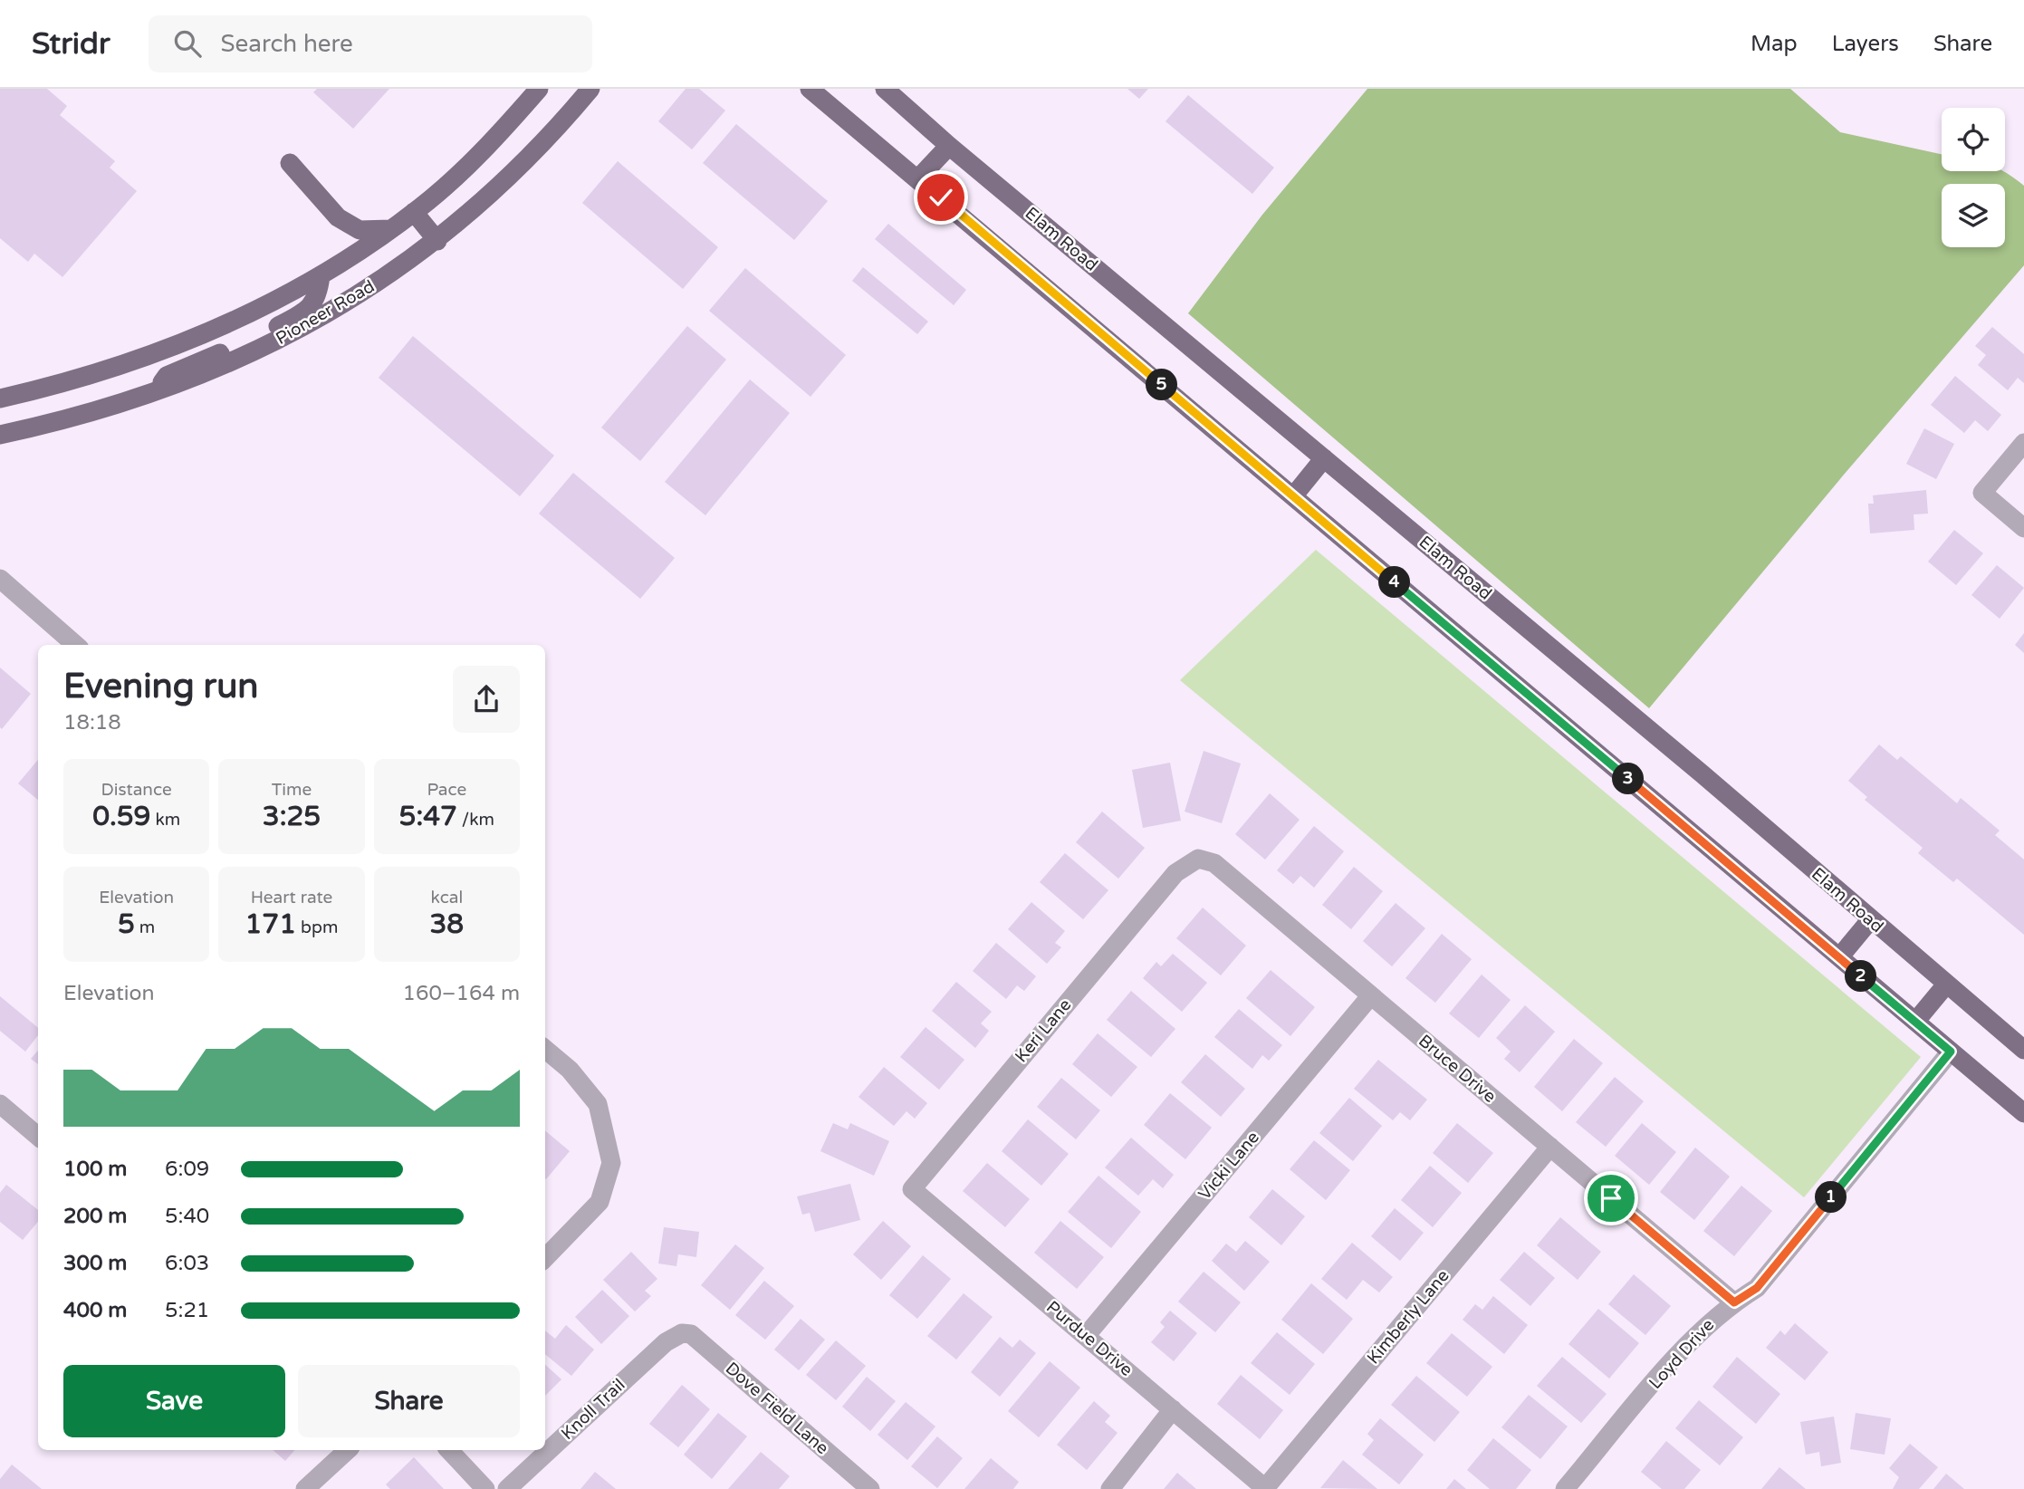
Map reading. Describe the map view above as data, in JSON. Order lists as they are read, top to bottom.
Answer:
{
  "streets": {
    "main road": ["Elam Road", "Pioneer Road"],
    "street": [
      "Keri Lane",
      "Bruce Drive",
      "Vicki Lane",
      "Kimberly Lane",
      "Purdue Drive",
      "Loyd Drive",
      "Dove Field Lane",
      "Knoll Trail"
    ]
  },
  "crossings": [
    ["Keri Lane", "Bruce Drive"],
    ["Keri Lane", "Purdue Drive"],
    ["Bruce Drive", "Vicki Lane"],
    ["Bruce Drive", "Kimberly Lane"],
    ["Bruce Drive", "Loyd Drive"],
    ["Vicki Lane", "Purdue Drive"],
    ["Kimberly Lane", "Purdue Drive"],
    ["Dove Field Lane", "Knoll Trail"]
  ],
  "page": {
    "header": "Stridr",
    "search": "Search here",
    "nav": ["Map", "Layers", "Share"],
    "pins": [
      "5",
      "4",
      "3",
      "2",
      "1"
    ],
    "heading": ["Evening run", "18:18"],
    "stats": [
      ["Distance", "0.59 km"],
      ["Time", "3:25"],
      ["Pace", "5:47 /km"],
      ["Elevation", "5 m"],
      ["Heart rate", "171 bpm"],
      ["kcal", "38"]
    ],
    "chart": ["Elevation", "160–164 m"],
    "list": [
      {
        "name": "100 m",
        "note": "6:09"
      },
      {
        "name": "200 m",
        "note": "5:40"
      },
      {
        "name": "300 m",
        "note": "6:03"
      },
      {
        "name": "400 m",
        "note": "5:21"
      }
    ],
    "buttons": ["Save", "Share"]
  }
}
